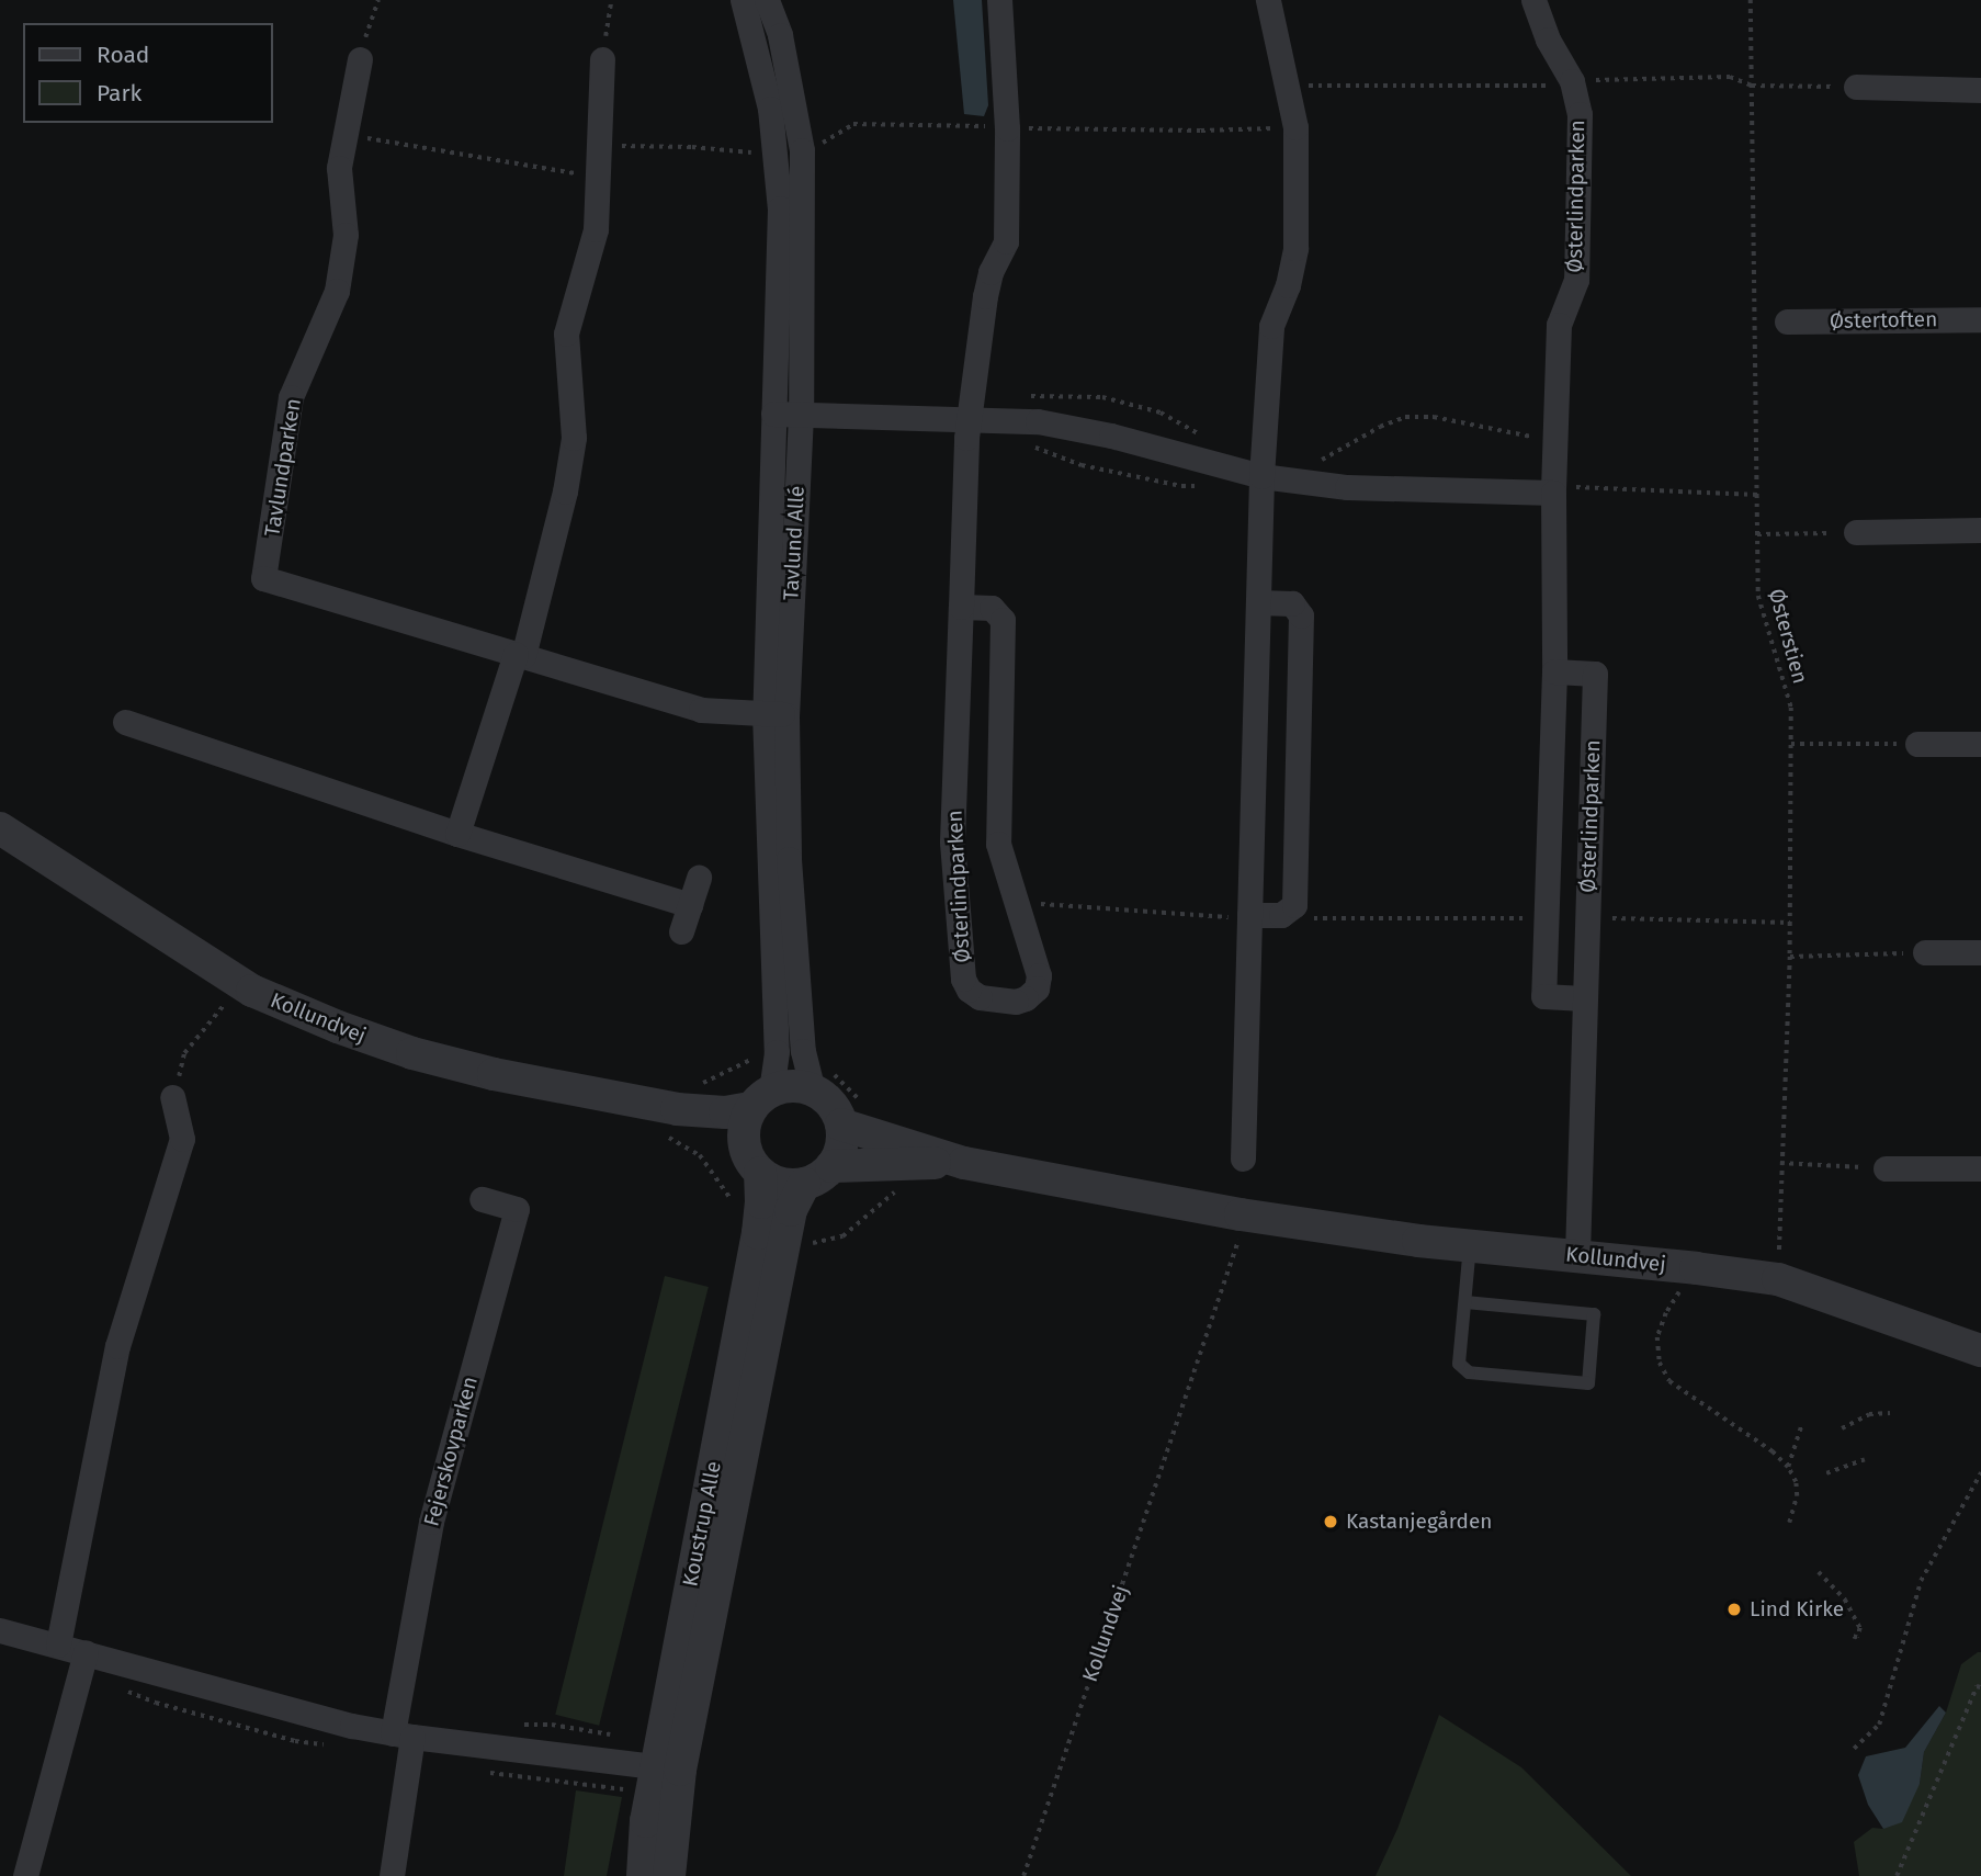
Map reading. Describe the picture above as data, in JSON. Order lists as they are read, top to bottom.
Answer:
{
  "streets": {
    "street": [
      "Østerlindparken",
      "Østertoften",
      "Tavlundparken",
      "Tavlund Allé",
      "Kollundvej",
      "Fejerskovparken",
      "Koustrup Alle"
    ],
    "path": ["Østerstien"]
  },
  "crossings": [
    ["Østerlindparken", "Kollundvej"],
    ["Tavlundparken", "Tavlund Allé"],
    ["Tavlund Allé", "Kollundvej"],
    ["Tavlund Allé", "Koustrup Alle"],
    ["Østerstien", "Kollundvej"],
    ["Kollundvej", "Koustrup Alle"]
  ],
  "places": ["Kastanjegården", "Lind Kirke"],
  "legend": ["Road", "Park"]
}
